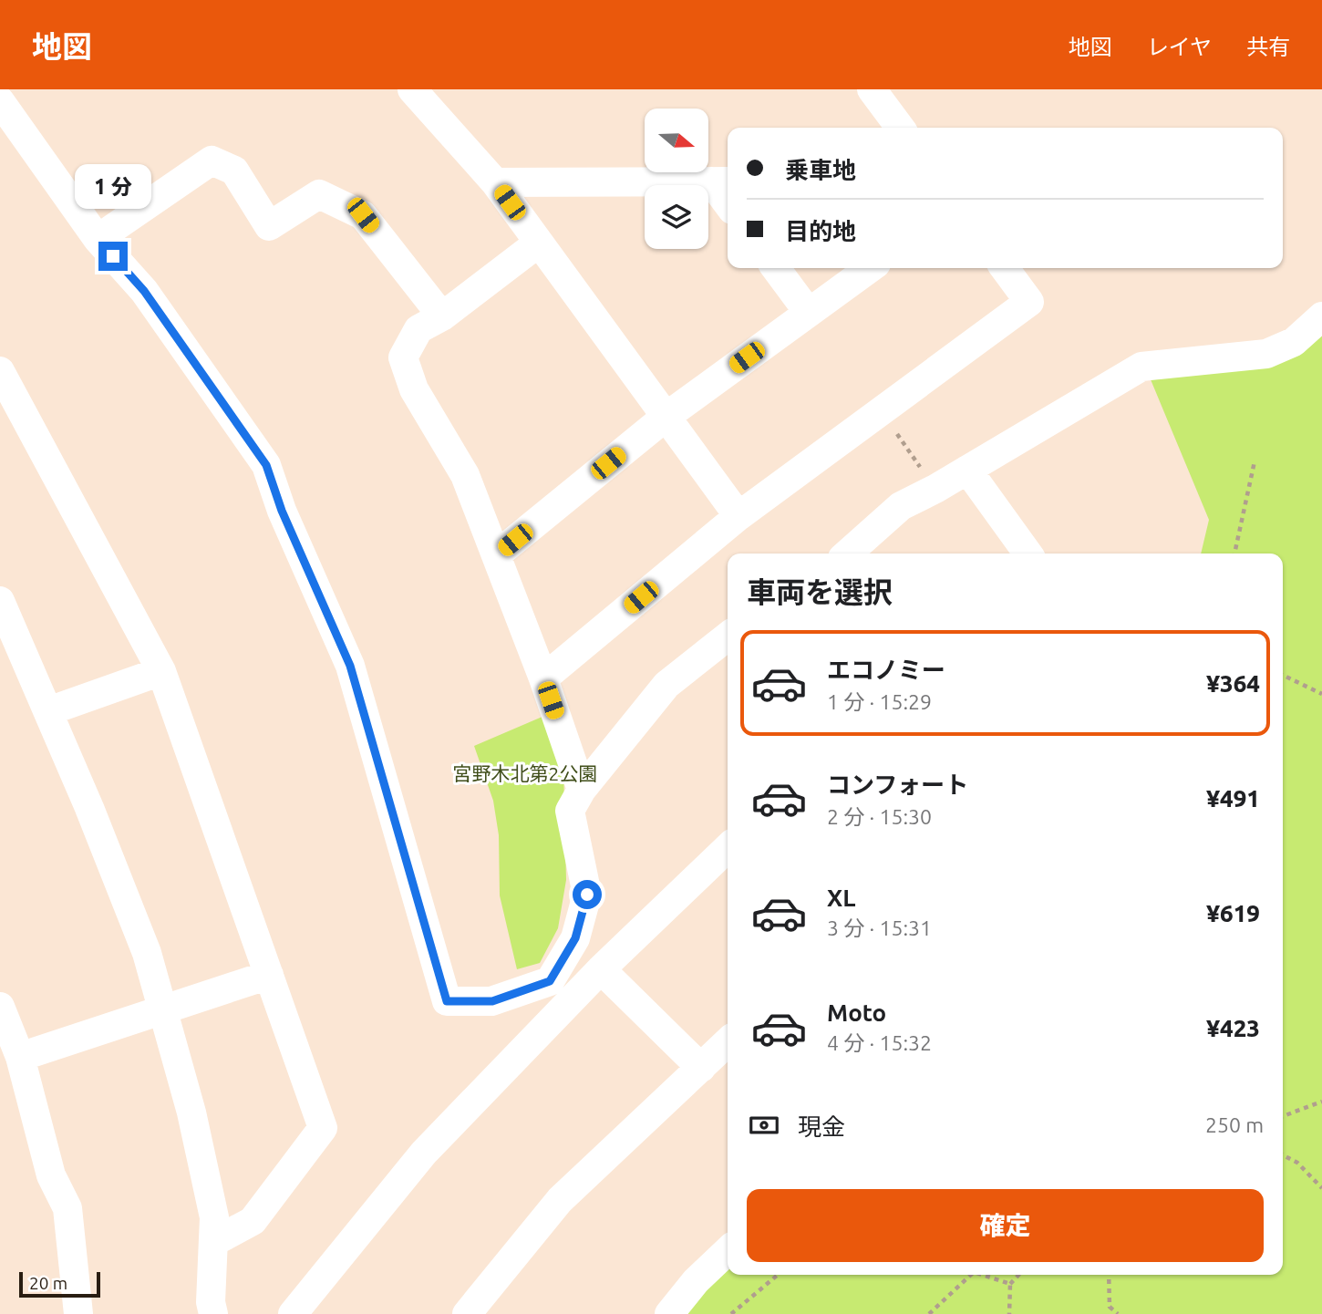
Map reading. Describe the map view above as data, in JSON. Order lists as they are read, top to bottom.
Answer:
{
  "parks": ["宮野木北第2公園"],
  "scale_bar": "20 m",
  "north": "right",
  "page": {
    "header": "地図",
    "nav": ["地図", "レイヤ", "共有"],
    "banner": ["乗車地", "目的地"],
    "bubble": "1 分",
    "heading": "車両を選択",
    "list": [
      {
        "name": "エコノミー",
        "note": "1 分 · 15:29",
        "value": "¥364"
      },
      {
        "name": "コンフォート",
        "note": "2 分 · 15:30",
        "value": "¥491"
      },
      {
        "name": "XL",
        "note": "3 分 · 15:31",
        "value": "¥619"
      },
      {
        "name": "Moto",
        "note": "4 分 · 15:32",
        "value": "¥423"
      }
    ],
    "pay": ["現金", "250 m"],
    "buttons": "確定",
    "scale": "20 m"
  }
}
